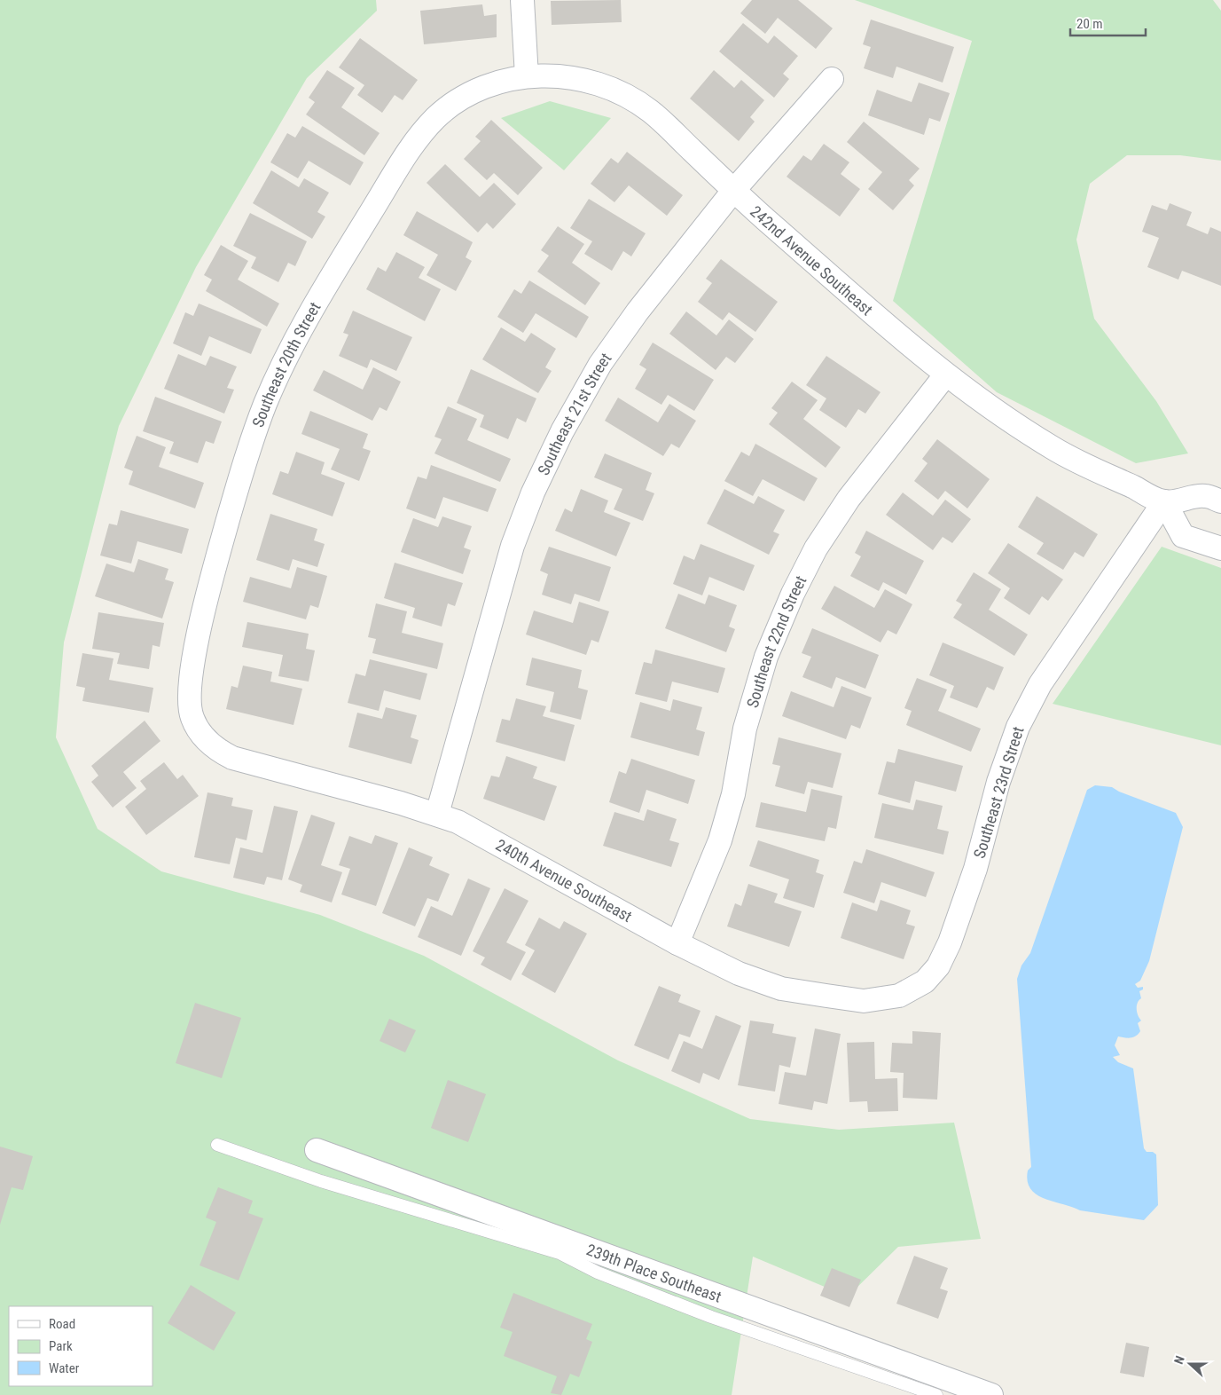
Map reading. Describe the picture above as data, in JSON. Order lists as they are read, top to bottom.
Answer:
{
  "streets": {
    "street": [
      "242nd Avenue Southeast",
      "Southeast 20th Street",
      "Southeast 21st Street",
      "Southeast 22nd Street",
      "Southeast 23rd Street",
      "240th Avenue Southeast",
      "239th Place Southeast"
    ]
  },
  "crossings": [
    ["242nd Avenue Southeast", "Southeast 20th Street"],
    ["242nd Avenue Southeast", "Southeast 21st Street"],
    ["242nd Avenue Southeast", "Southeast 22nd Street"],
    ["242nd Avenue Southeast", "Southeast 23rd Street"],
    ["Southeast 20th Street", "240th Avenue Southeast"],
    ["Southeast 21st Street", "240th Avenue Southeast"],
    ["Southeast 22nd Street", "240th Avenue Southeast"],
    ["Southeast 23rd Street", "240th Avenue Southeast"]
  ],
  "legend": ["Road", "Park", "Water"],
  "scale_bar": "20 m",
  "north": "left"
}
